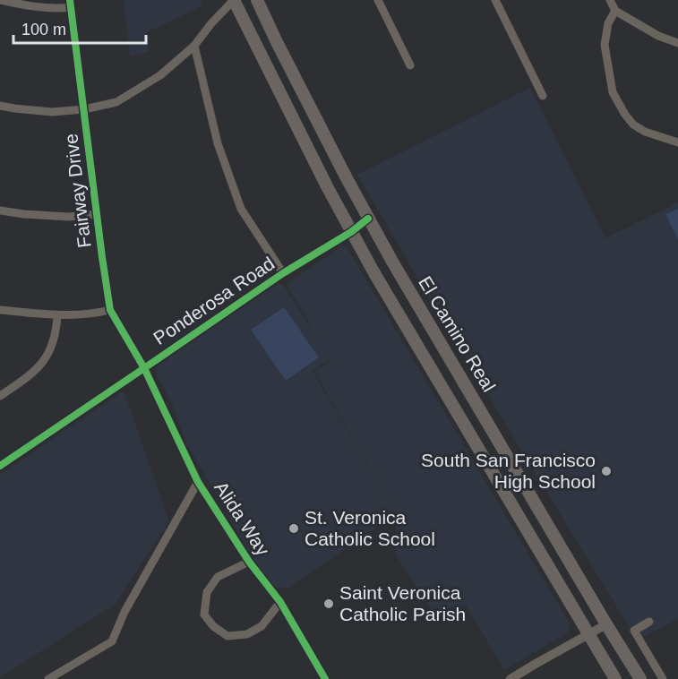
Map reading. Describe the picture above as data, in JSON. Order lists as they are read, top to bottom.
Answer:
{
  "streets": {
    "main road": ["El Camino Real"],
    "street": ["Fairway Drive", "Ponderosa Road", "Alida Way"]
  },
  "crossings": [
    ["Fairway Drive", "Ponderosa Road"],
    ["Fairway Drive", "Alida Way"],
    ["Ponderosa Road", "El Camino Real"],
    ["Ponderosa Road", "Alida Way"]
  ],
  "places": ["South San Francisco High School", "St. Veronica Catholic School", "Saint Veronica Catholic Parish"],
  "scale_bar": "100 m"
}
